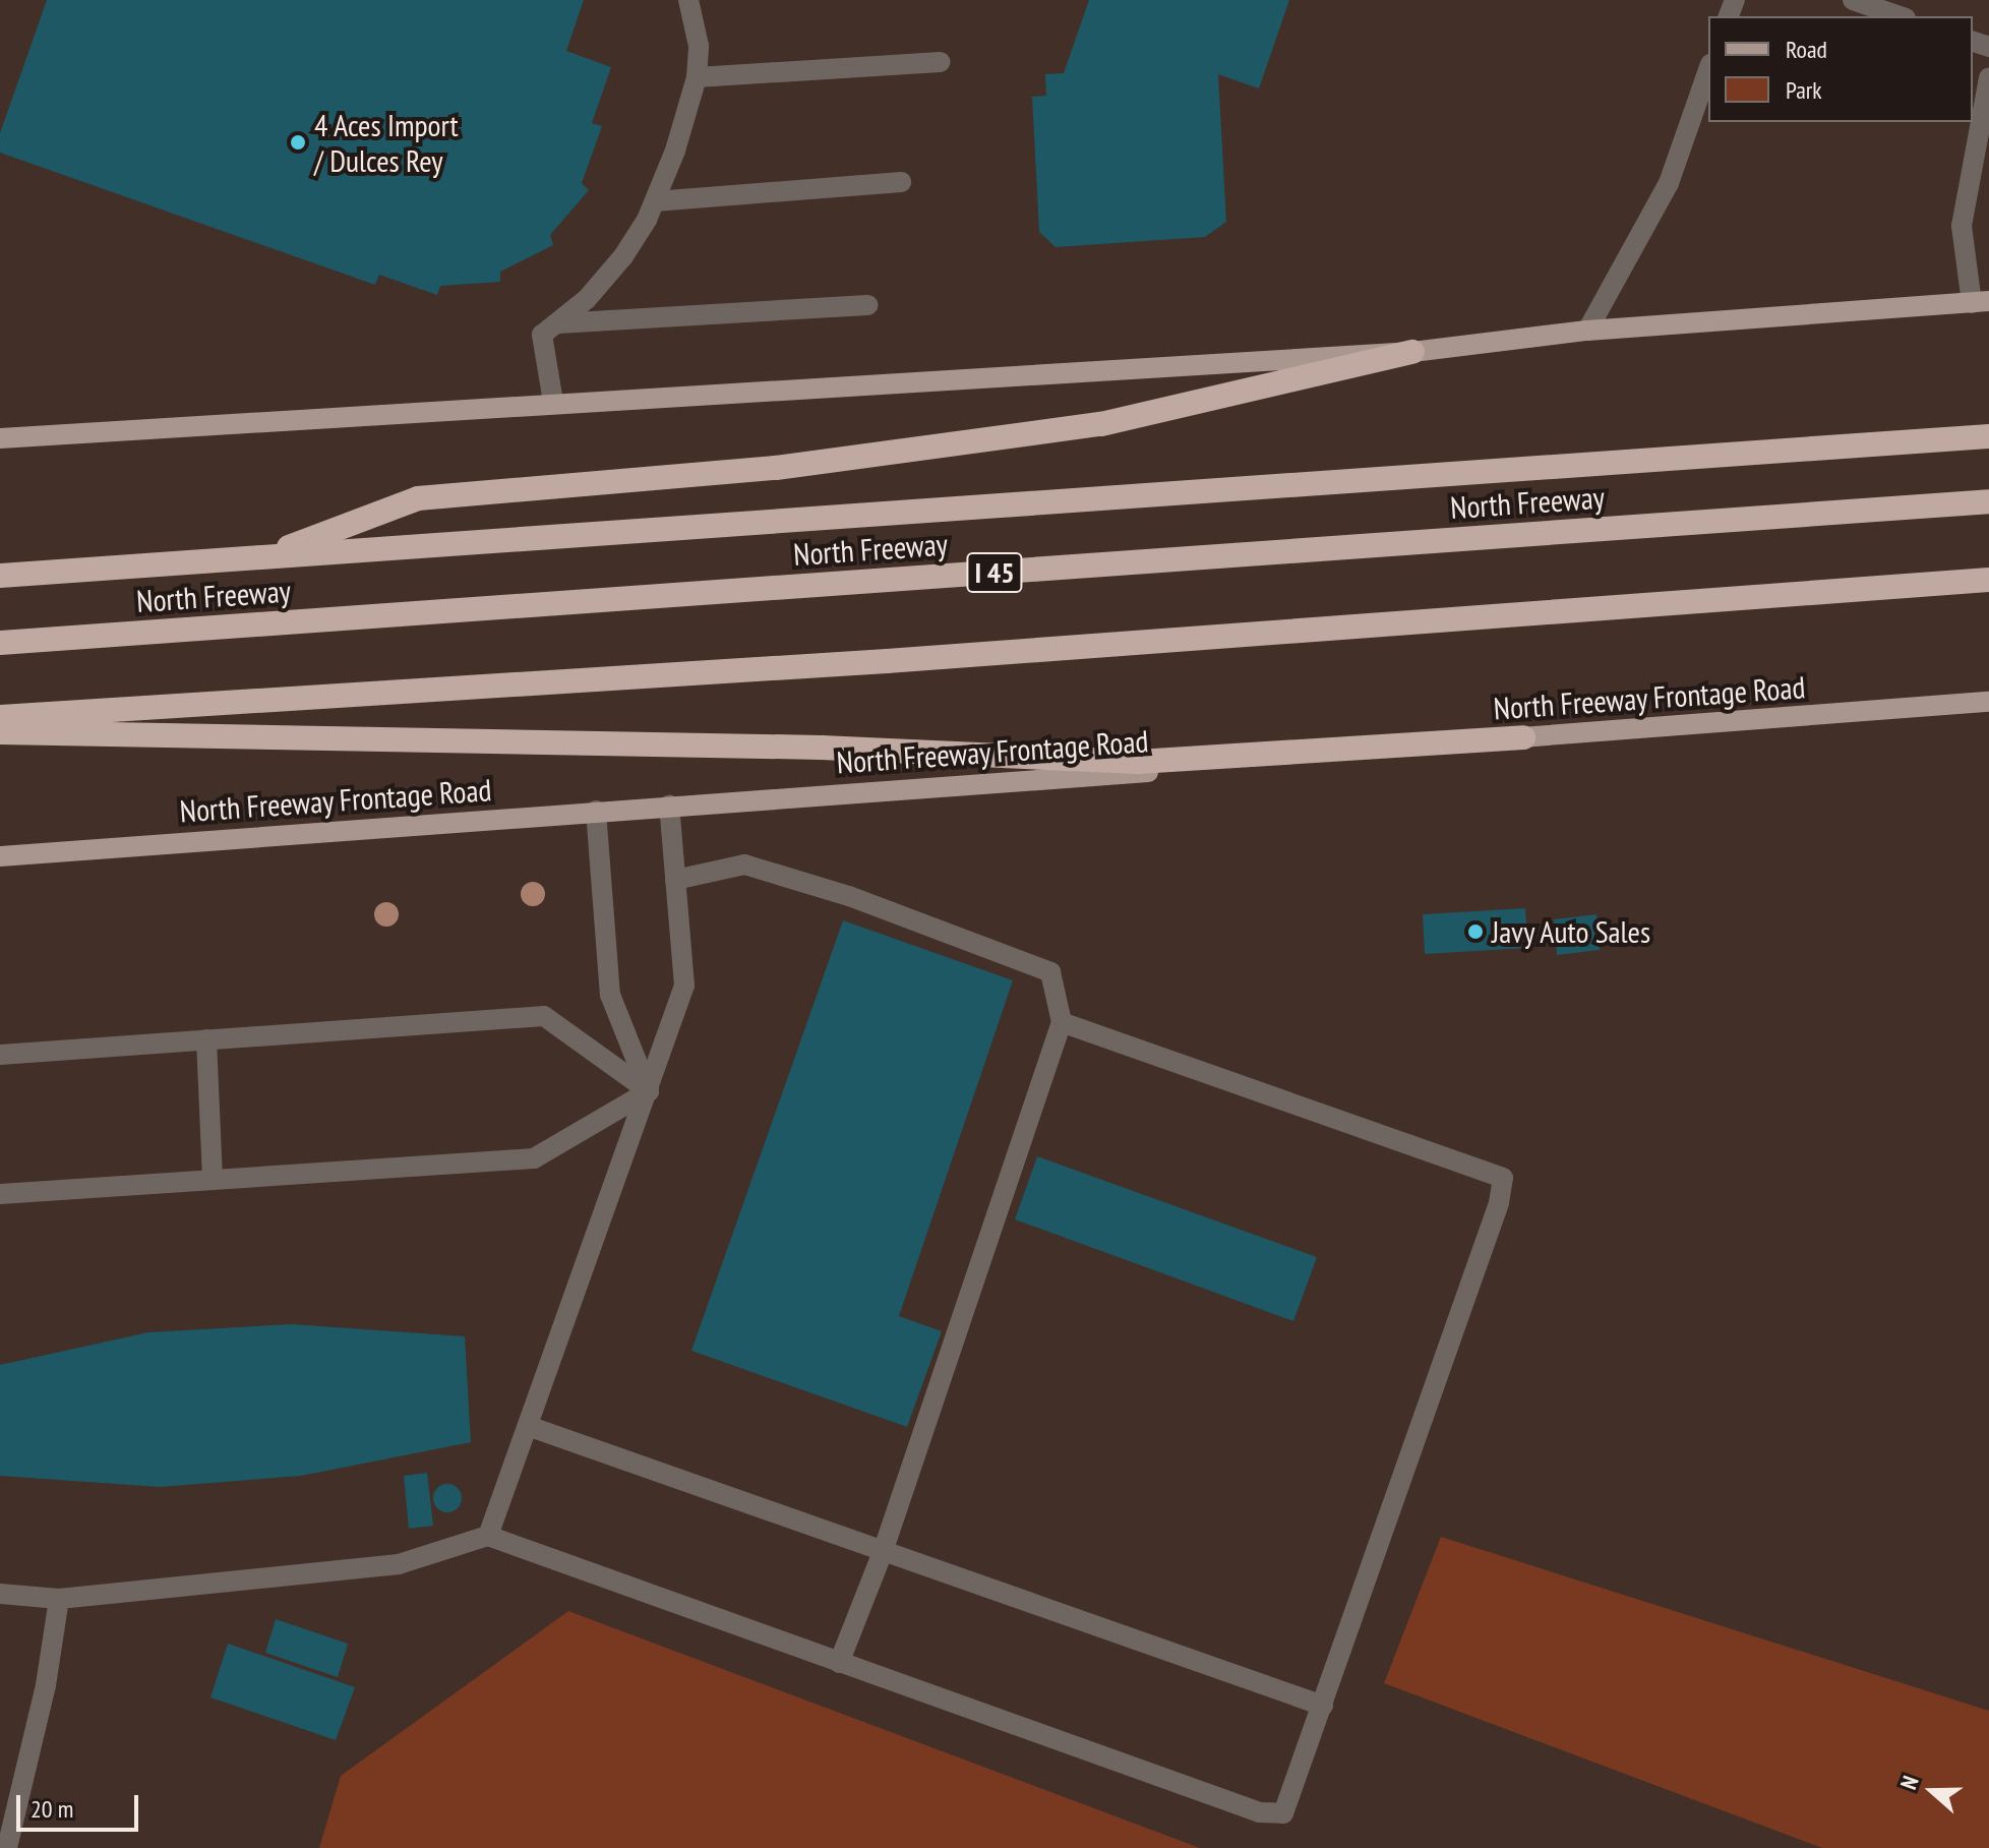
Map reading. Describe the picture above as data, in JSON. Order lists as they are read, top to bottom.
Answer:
{
  "streets": {
    "highway": ["North Freeway", "I 45"],
    "main road": ["North Freeway Frontage Road"]
  },
  "places": ["4 Aces Import / Dulces Rey", "Javy Auto Sales"],
  "legend": ["Road", "Park"],
  "scale_bar": "20 m",
  "north": "left"
}
